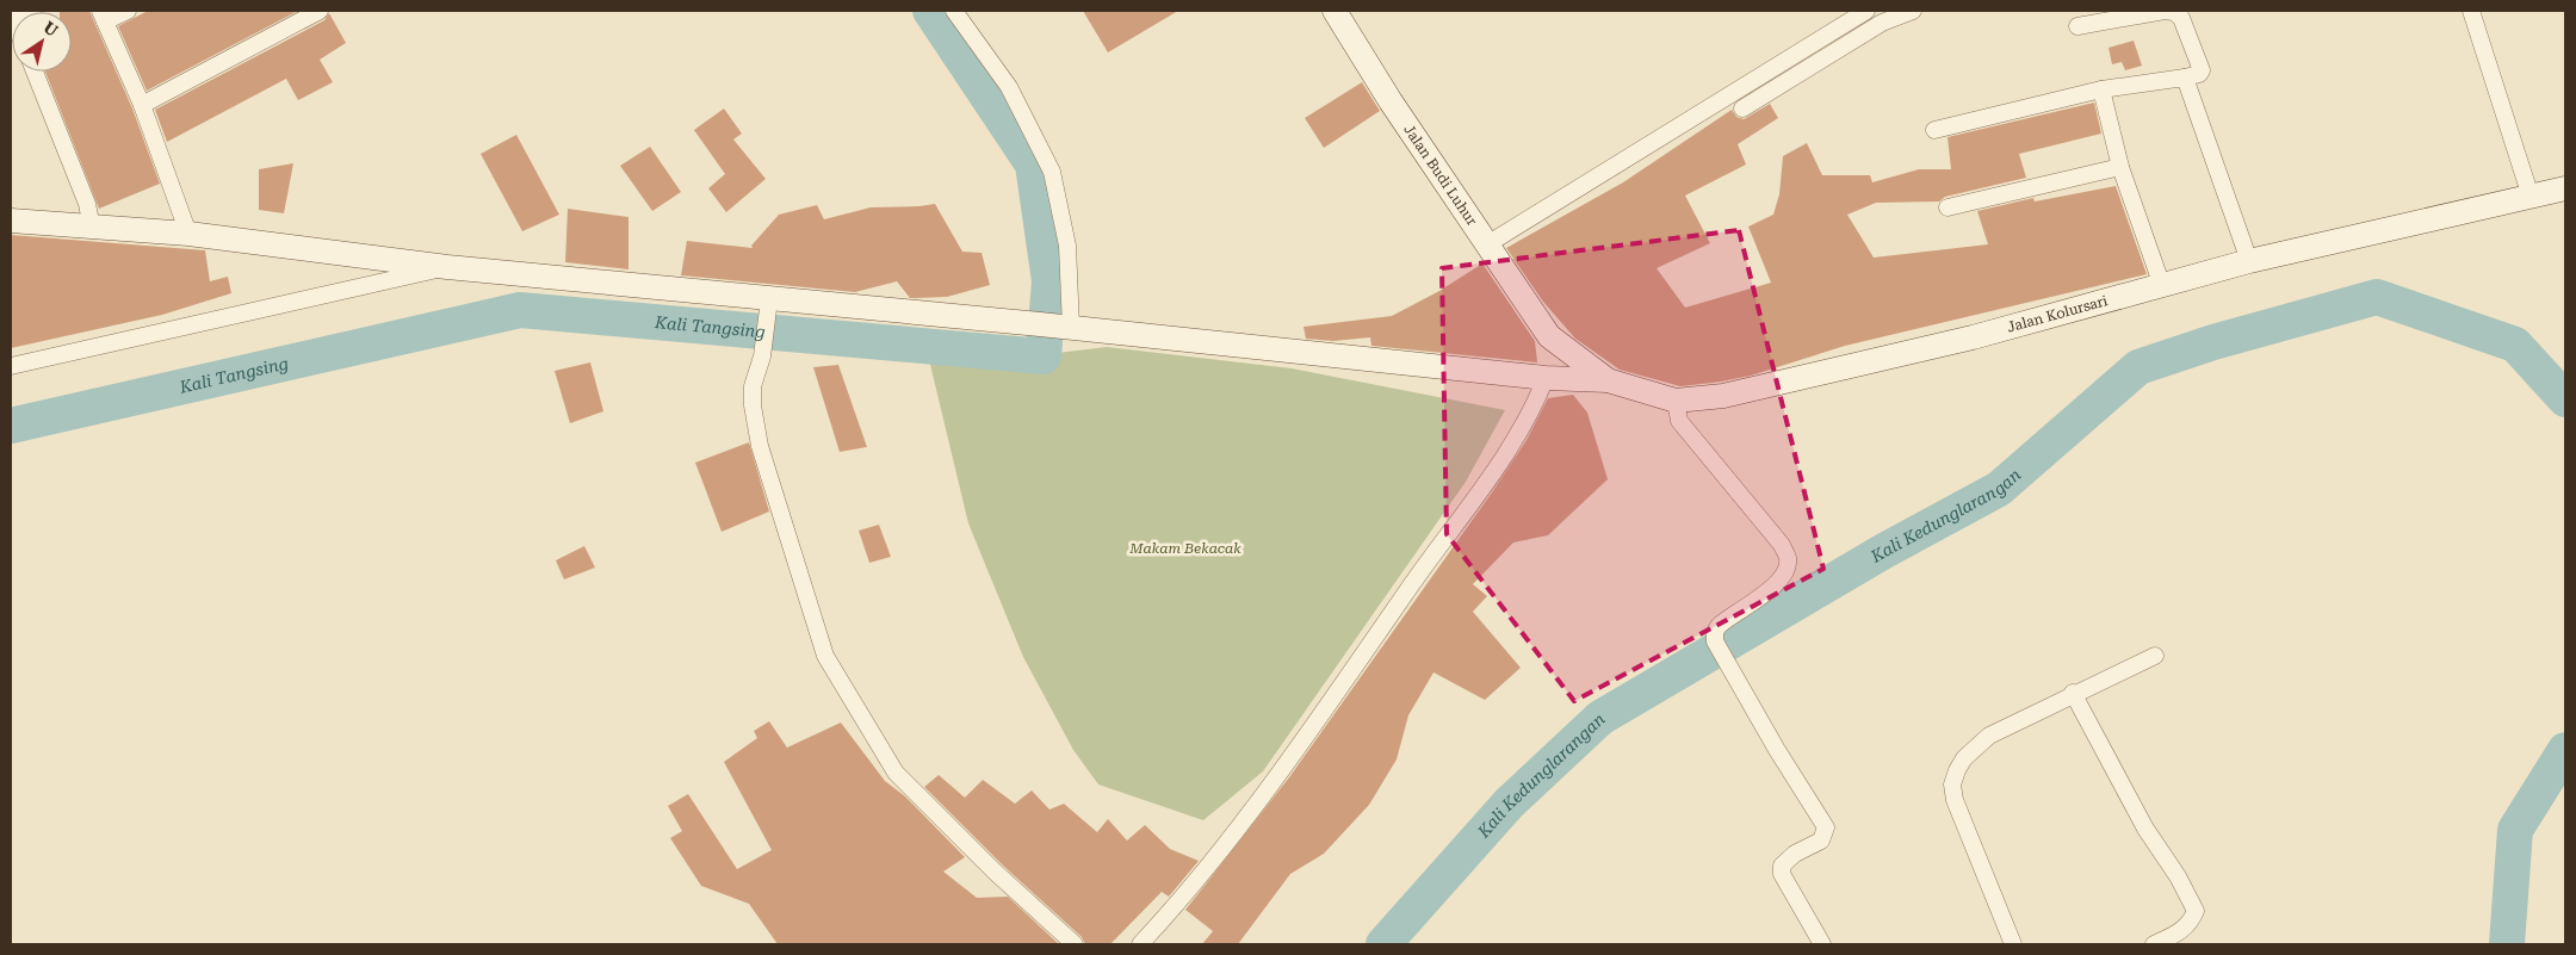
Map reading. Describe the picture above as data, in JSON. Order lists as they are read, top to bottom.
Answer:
{
  "streets": {
    "street": ["Jalan Budi Luhur", "Jalan Kolursari"]
  },
  "crossings": [
    ["Jalan Budi Luhur", "Jalan Kolursari"]
  ],
  "water": ["Kali Tangsing", "Kali Kedunglarangan"],
  "parks": ["Makam Bekacak"],
  "north": "top right"
}
